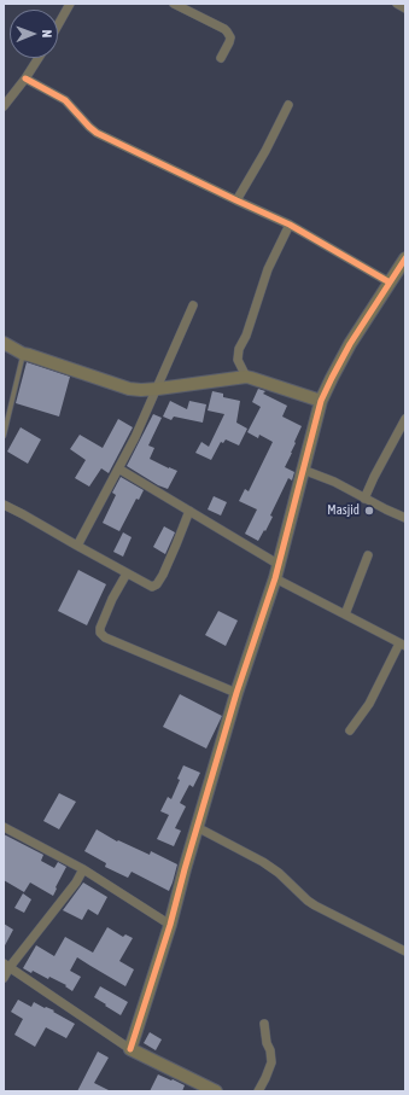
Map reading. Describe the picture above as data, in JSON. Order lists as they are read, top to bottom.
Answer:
{
  "places": ["Masjid"],
  "north": "right"
}
